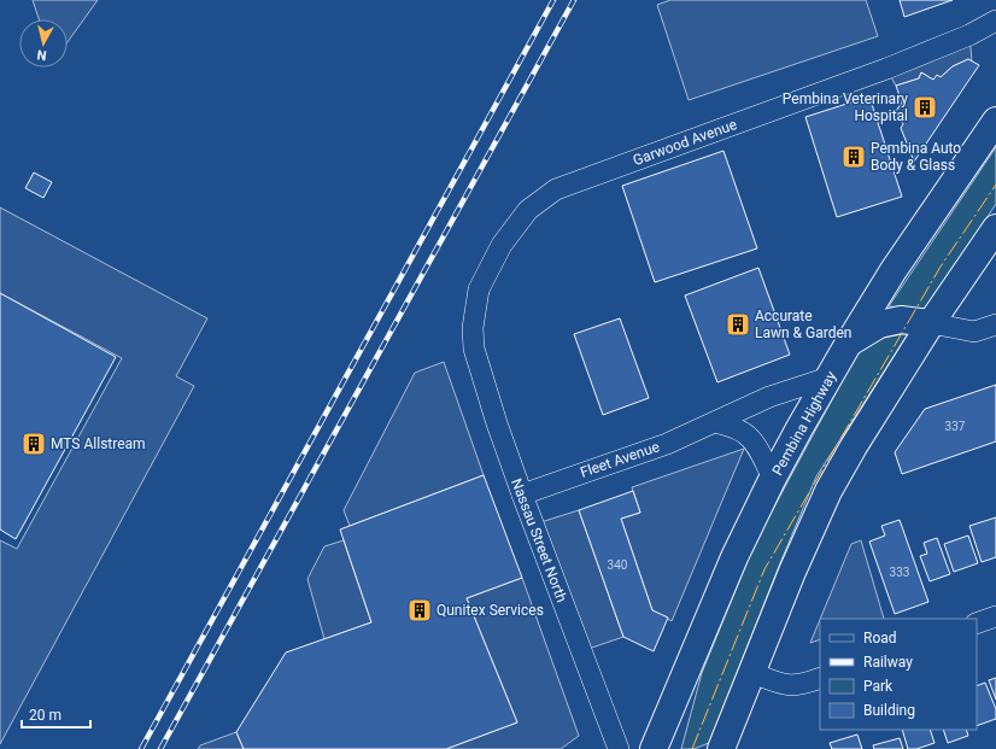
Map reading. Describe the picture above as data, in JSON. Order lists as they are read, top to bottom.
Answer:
{
  "streets": {
    "main road": ["Pembina Highway"],
    "street": ["Garwood Avenue", "Fleet Avenue", "Nassau Street North"]
  },
  "crossings": [
    ["Garwood Avenue", "Nassau Street North"],
    ["Pembina Highway", "Fleet Avenue"],
    ["Fleet Avenue", "Nassau Street North"]
  ],
  "places": {
    "building": [
      "Pembina Veterinary Hospital",
      "Pembina Auto Body & Glass",
      "Accurate Lawn & Garden",
      "MTS Allstream",
      "Qunitex Services"
    ]
  },
  "house_numbers": ["337", "340", "333"],
  "legend": [
    "Road",
    "Railway",
    "Park",
    "Building"
  ],
  "scale_bar": "20 m",
  "north": "bottom"
}
